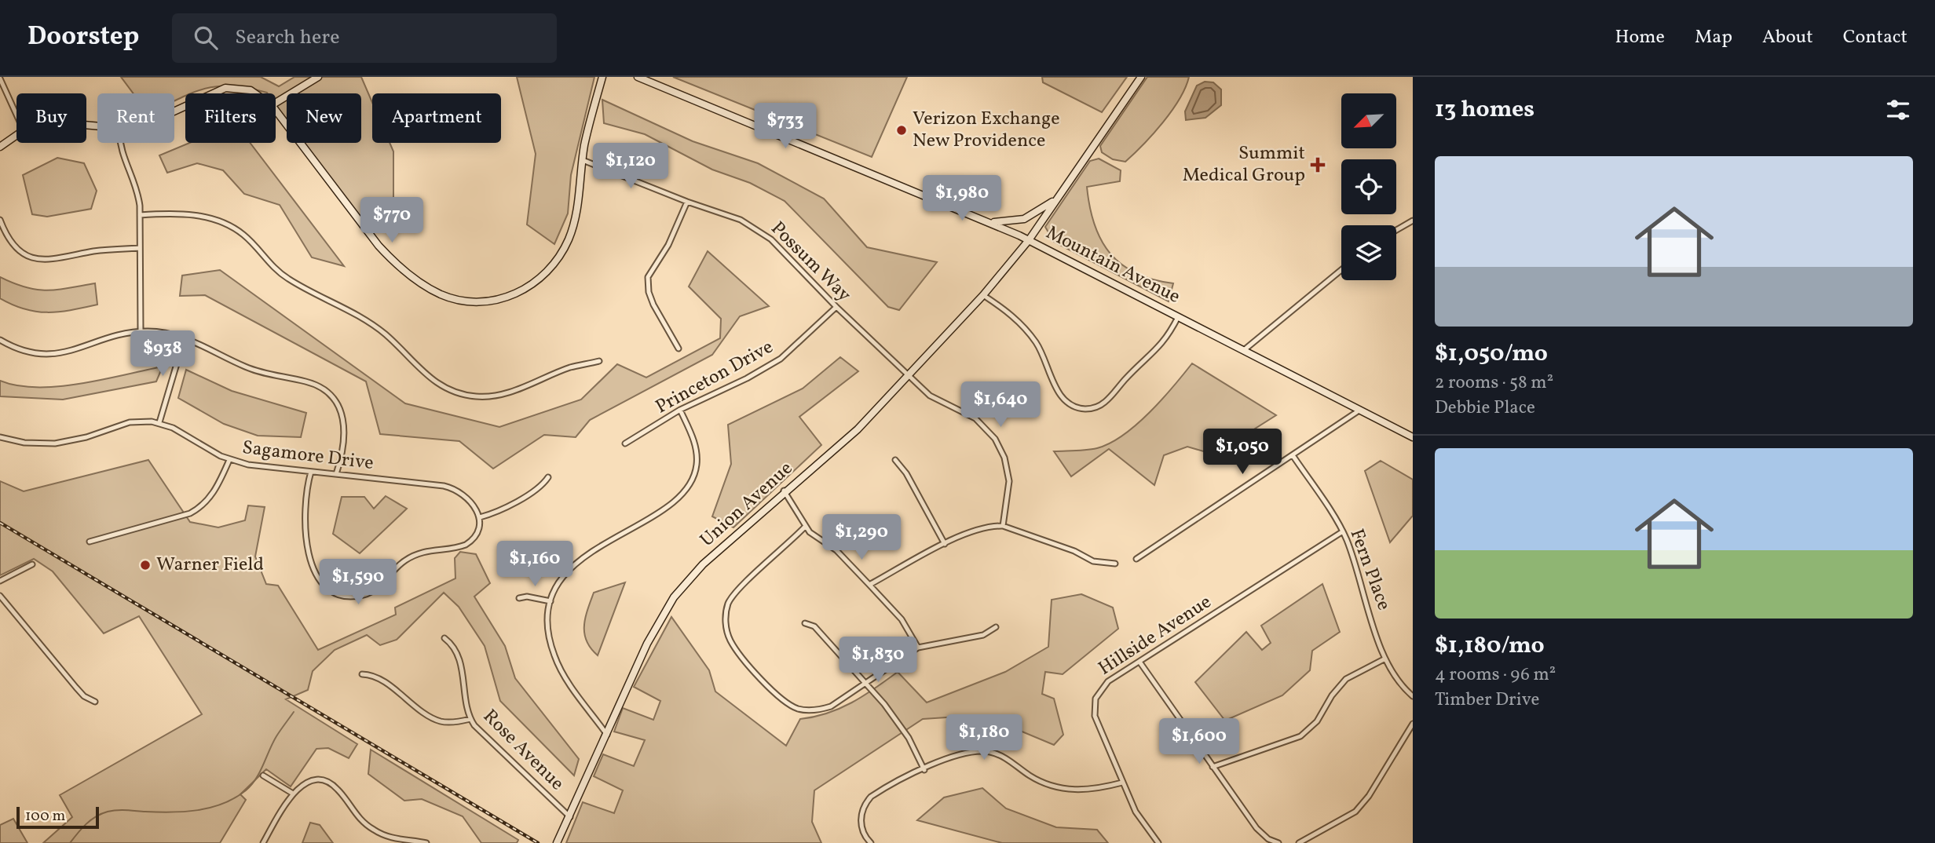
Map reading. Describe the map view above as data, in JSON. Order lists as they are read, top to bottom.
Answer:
{
  "streets": {
    "main road": ["Mountain Avenue", "Union Avenue"],
    "street": [
      "Possum Way",
      "Princeton Drive",
      "Sagamore Drive",
      "Fern Place",
      "Hillside Avenue",
      "Rose Avenue"
    ]
  },
  "crossings": [
    ["Possum Way", "Princeton Drive"],
    ["Possum Way", "Union Avenue"],
    ["Mountain Avenue", "Union Avenue"],
    ["Union Avenue", "Rose Avenue"],
    ["Fern Place", "Hillside Avenue"]
  ],
  "places": {
    "other": ["Verizon Exchange New Providence", "Warner Field"],
    "health": ["Summit Medical Group"]
  },
  "scale_bar": "100 m",
  "north": "bottom left",
  "page": {
    "header": "Doorstep",
    "search": "Search here",
    "nav": [
      "Home",
      "Map",
      "About",
      "Contact"
    ],
    "heading": "13 homes",
    "chip": [
      "Buy",
      "Rent",
      "Filters",
      "New",
      "Apartment"
    ],
    "price": [
      "$733",
      "$1,120",
      "$1,980",
      "$770",
      "$938",
      "$1,640",
      "$1,050",
      "$1,290",
      "$1,160",
      "$1,590",
      "$1,830",
      "$1,180",
      "$1,600"
    ],
    "list": [
      {
        "name": "$1,050/mo",
        "note": "2 rooms · 58 m² · Debbie Place"
      },
      {
        "name": "$1,180/mo",
        "note": "4 rooms · 96 m² · Timber Drive"
      }
    ],
    "scale": "100 m"
  }
}
